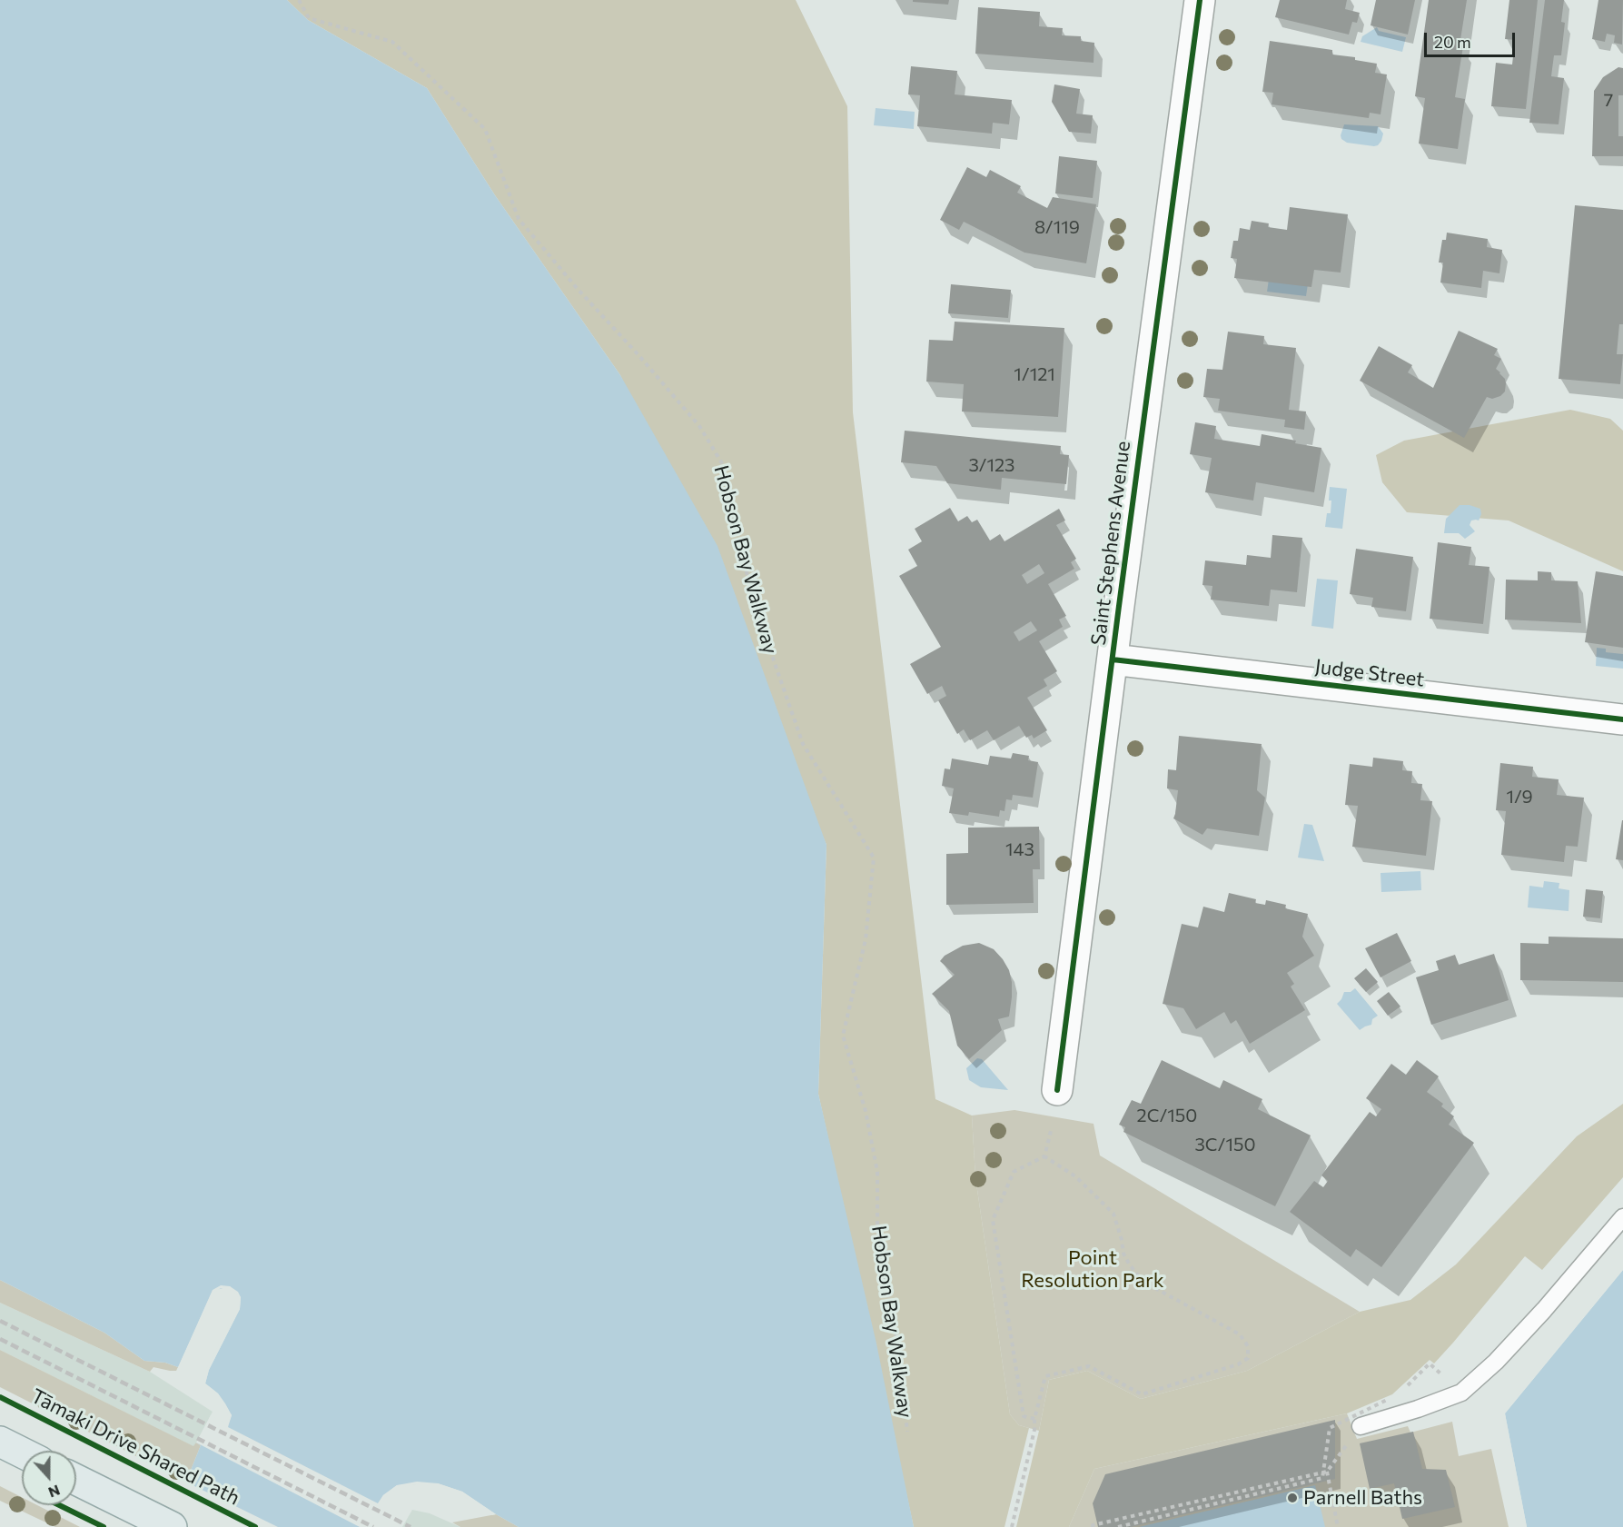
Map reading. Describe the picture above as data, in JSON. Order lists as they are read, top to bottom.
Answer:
{
  "streets": {
    "street": ["Saint Stephens Avenue", "Judge Street"],
    "path": ["Hobson Bay Walkway"],
    "cycle path": ["Tāmaki Drive Shared Path"]
  },
  "crossings": [
    ["Saint Stephens Avenue", "Judge Street"]
  ],
  "parks": ["Point Resolution Park"],
  "places": ["Parnell Baths"],
  "house_numbers": [
    "7",
    "8/119",
    "1/121",
    "3/123",
    "1/9",
    "143",
    "2C/150",
    "3C/150"
  ],
  "scale_bar": "20 m",
  "north": "bottom"
}
